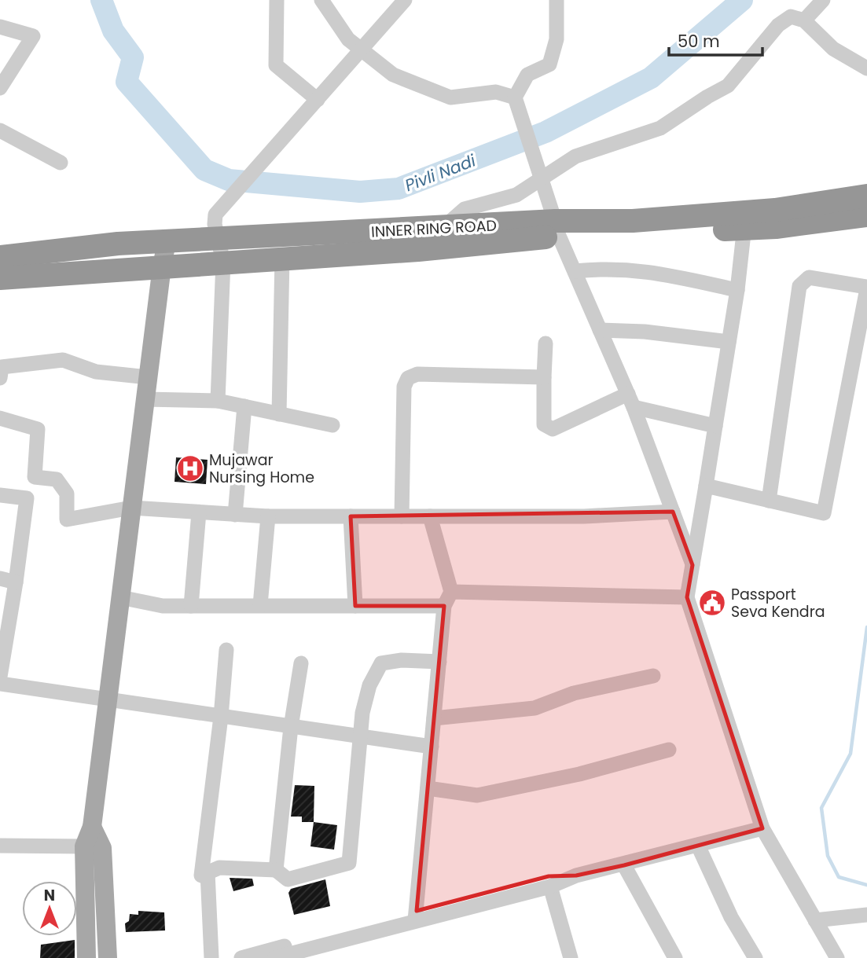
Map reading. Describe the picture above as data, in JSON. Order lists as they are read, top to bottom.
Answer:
{
  "streets": {
    "highway": ["INNER RING ROAD"]
  },
  "water": ["Pivli Nadi"],
  "places": {
    "hospital": ["Mujawar Nursing Home"],
    "public building": ["Passport Seva Kendra"]
  },
  "scale_bar": "50 m",
  "north": "top"
}
